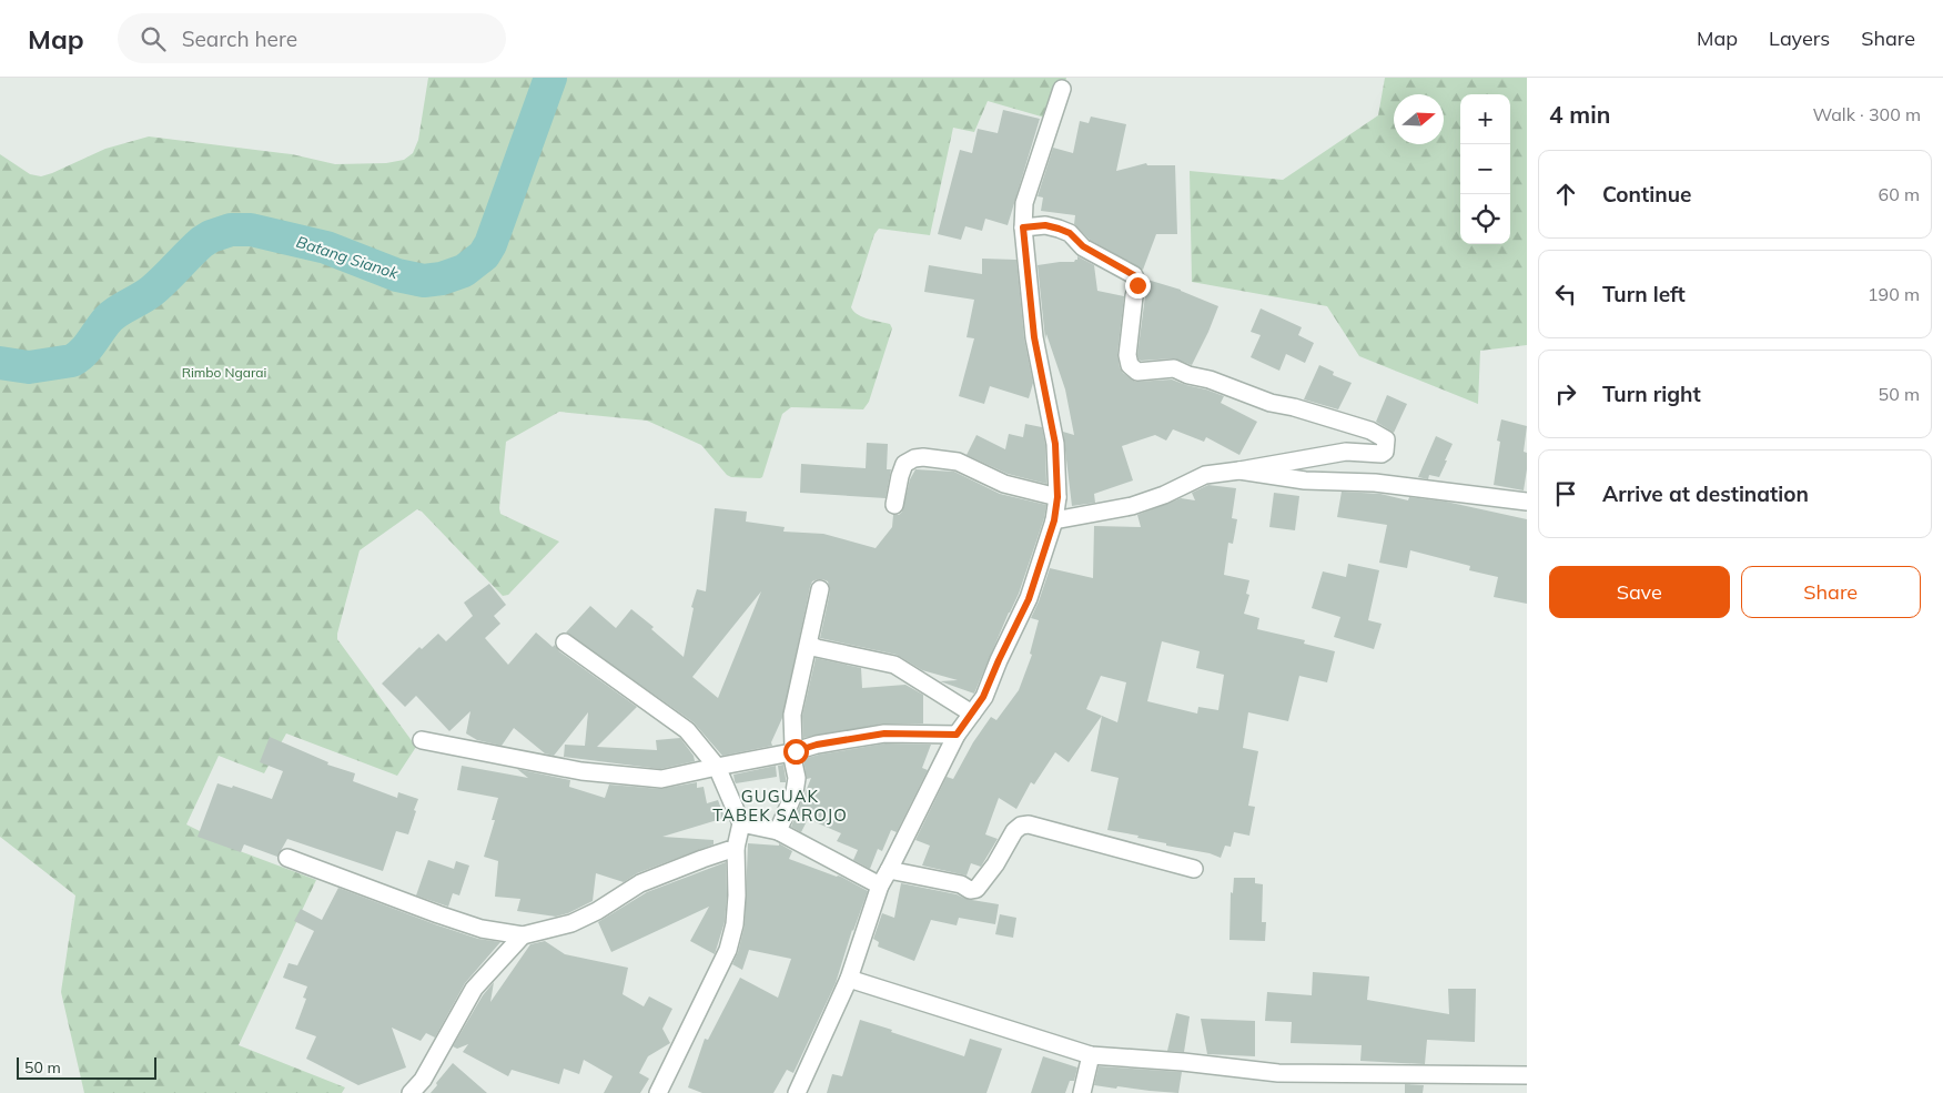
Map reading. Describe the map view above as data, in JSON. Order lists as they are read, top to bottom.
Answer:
{
  "districts": ["GUGUAK TABEK SAROJO"],
  "water": ["Batang Sianok"],
  "parks": ["Rimbo Ngarai"],
  "scale_bar": "50 m",
  "north": "right",
  "page": {
    "header": "Map",
    "search": "Search here",
    "nav": ["Map", "Layers", "Share"],
    "heading": ["4 min", "Walk · 300 m"],
    "map_buttons": ["+", "−"],
    "list": [
      ["Continue", "60 m"],
      ["Turn left", "190 m"],
      ["Turn right", "50 m"],
      "Arrive at destination"
    ],
    "buttons": ["Save", "Share"],
    "scale": "50 m"
  }
}
